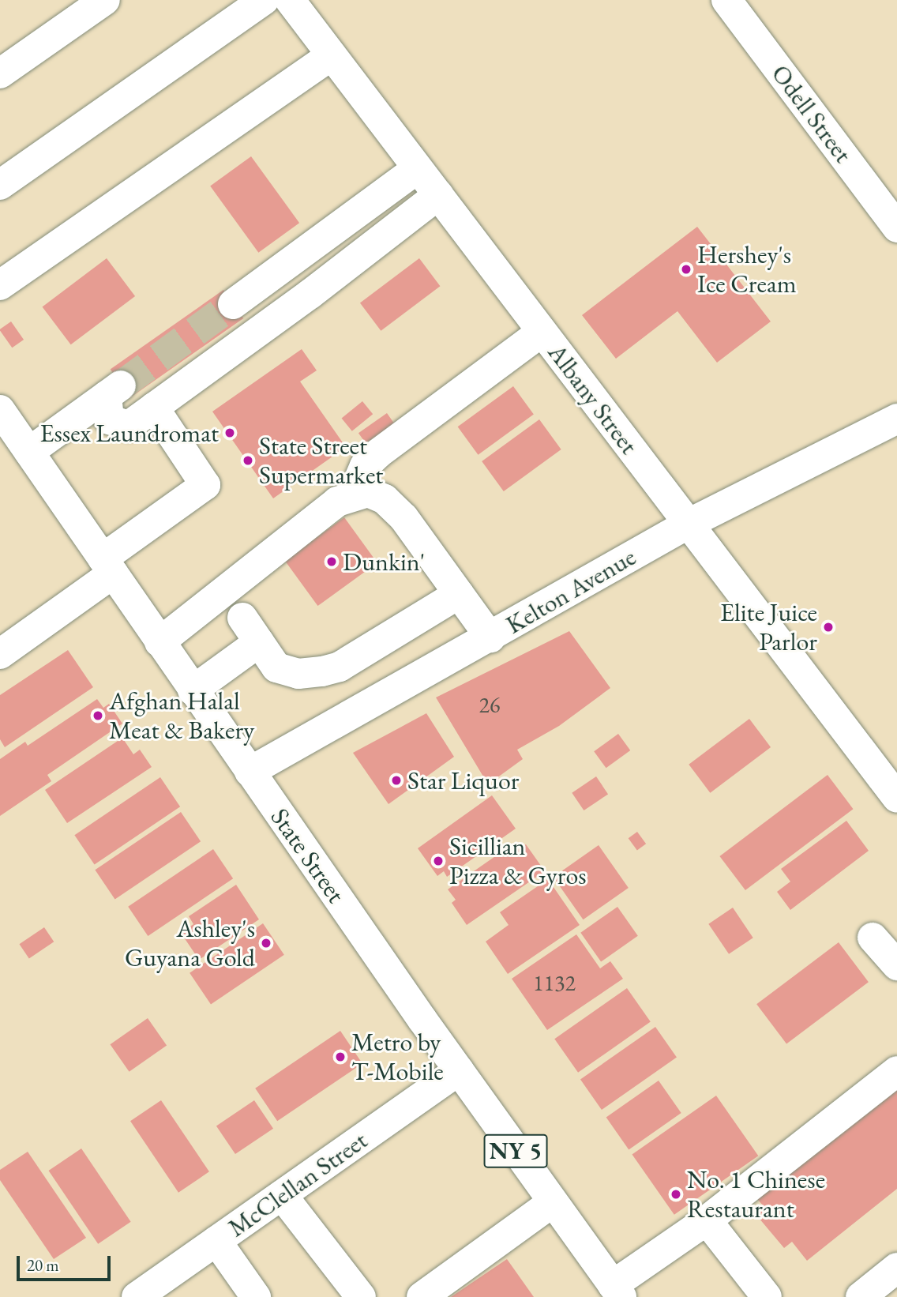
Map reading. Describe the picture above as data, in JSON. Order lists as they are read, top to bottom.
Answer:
{
  "streets": {
    "street": [
      "Odell Street",
      "Albany Street",
      "Kelton Avenue",
      "State Street",
      "NY 5",
      "McClellan Street"
    ]
  },
  "crossings": [
    ["Albany Street", "Kelton Avenue"],
    ["Kelton Avenue", "State Street"],
    ["State Street", "McClellan Street"]
  ],
  "places": [
    "Hershey's Ice Cream",
    "Essex Laundromat",
    "State Street Supermarket",
    "Dunkin'",
    "Elite Juice Parlor",
    "Afghan Halal Meat & Bakery",
    "Star Liquor",
    "Sicillian Pizza & Gyros",
    "Ashley's Guyana Gold",
    "Metro by T-Mobile",
    "No. 1 Chinese Restaurant"
  ],
  "house_numbers": ["26", "1132"],
  "scale_bar": "20 m"
}
